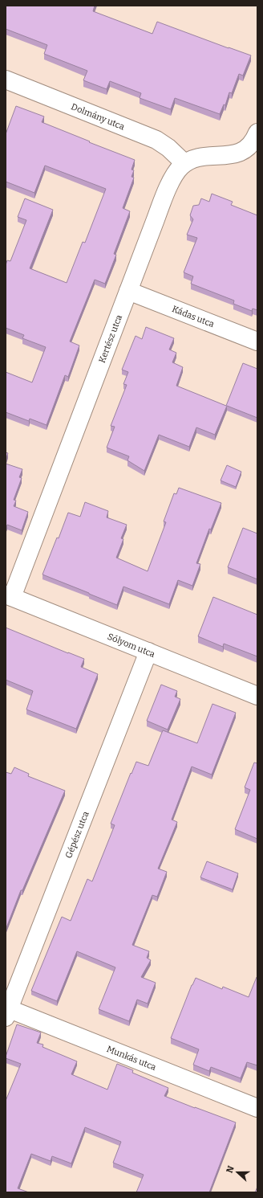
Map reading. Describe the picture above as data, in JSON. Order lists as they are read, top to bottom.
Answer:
{
  "streets": {
    "street": [
      "Dolmány utca",
      "Kádas utca",
      "Kertész utca",
      "Sólyom utca",
      "Gépész utca",
      "Munkás utca"
    ]
  },
  "crossings": [
    ["Dolmány utca", "Kertész utca"],
    ["Kádas utca", "Kertész utca"],
    ["Kertész utca", "Sólyom utca"],
    ["Sólyom utca", "Gépész utca"],
    ["Gépész utca", "Munkás utca"]
  ],
  "north": "left"
}
